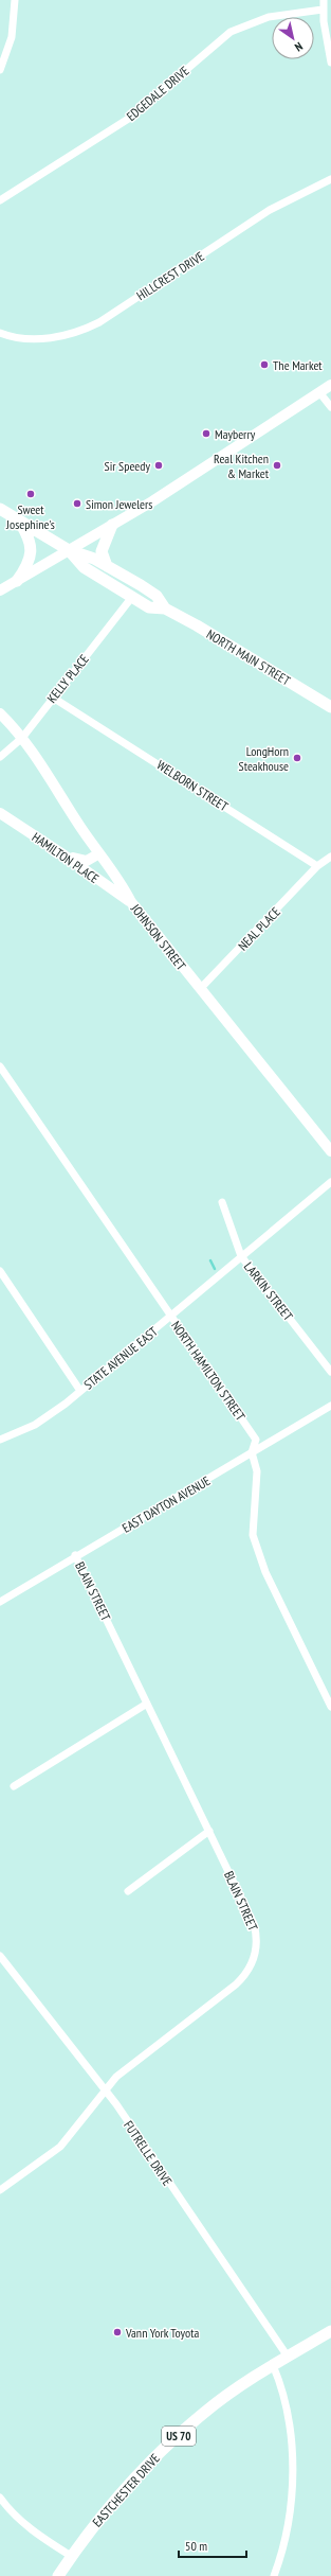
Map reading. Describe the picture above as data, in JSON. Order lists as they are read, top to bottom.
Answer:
{
  "streets": {
    "main road": ["NORTH MAIN STREET", "US 70", "EASTCHESTER DRIVE"],
    "street": [
      "EDGEDALE DRIVE",
      "HILLCREST DRIVE",
      "KELLY PLACE",
      "WELBORN STREET",
      "HAMILTON PLACE",
      "NEAL PLACE",
      "JOHNSON STREET",
      "LARKIN STREET",
      "STATE AVENUE EAST",
      "NORTH HAMILTON STREET",
      "EAST DAYTON AVENUE",
      "BLAIN STREET",
      "FUTRELLE DRIVE"
    ]
  },
  "crossings": [
    ["NORTH MAIN STREET", "KELLY PLACE"],
    ["KELLY PLACE", "WELBORN STREET"],
    ["KELLY PLACE", "JOHNSON STREET"],
    ["WELBORN STREET", "NEAL PLACE"],
    ["HAMILTON PLACE", "JOHNSON STREET"],
    ["NEAL PLACE", "JOHNSON STREET"],
    ["LARKIN STREET", "STATE AVENUE EAST"],
    ["STATE AVENUE EAST", "NORTH HAMILTON STREET"],
    ["NORTH HAMILTON STREET", "EAST DAYTON AVENUE"],
    ["EAST DAYTON AVENUE", "BLAIN STREET"],
    ["BLAIN STREET", "FUTRELLE DRIVE"],
    ["FUTRELLE DRIVE", "EASTCHESTER DRIVE"]
  ],
  "places": [
    "The Market",
    "Mayberry",
    "Sir Speedy",
    "Real Kitchen & Market",
    "Sweet Josephine's",
    "Simon Jewelers",
    "LongHorn Steakhouse",
    "Vann York Toyota"
  ],
  "scale_bar": "50 m",
  "north": "bottom right"
}
